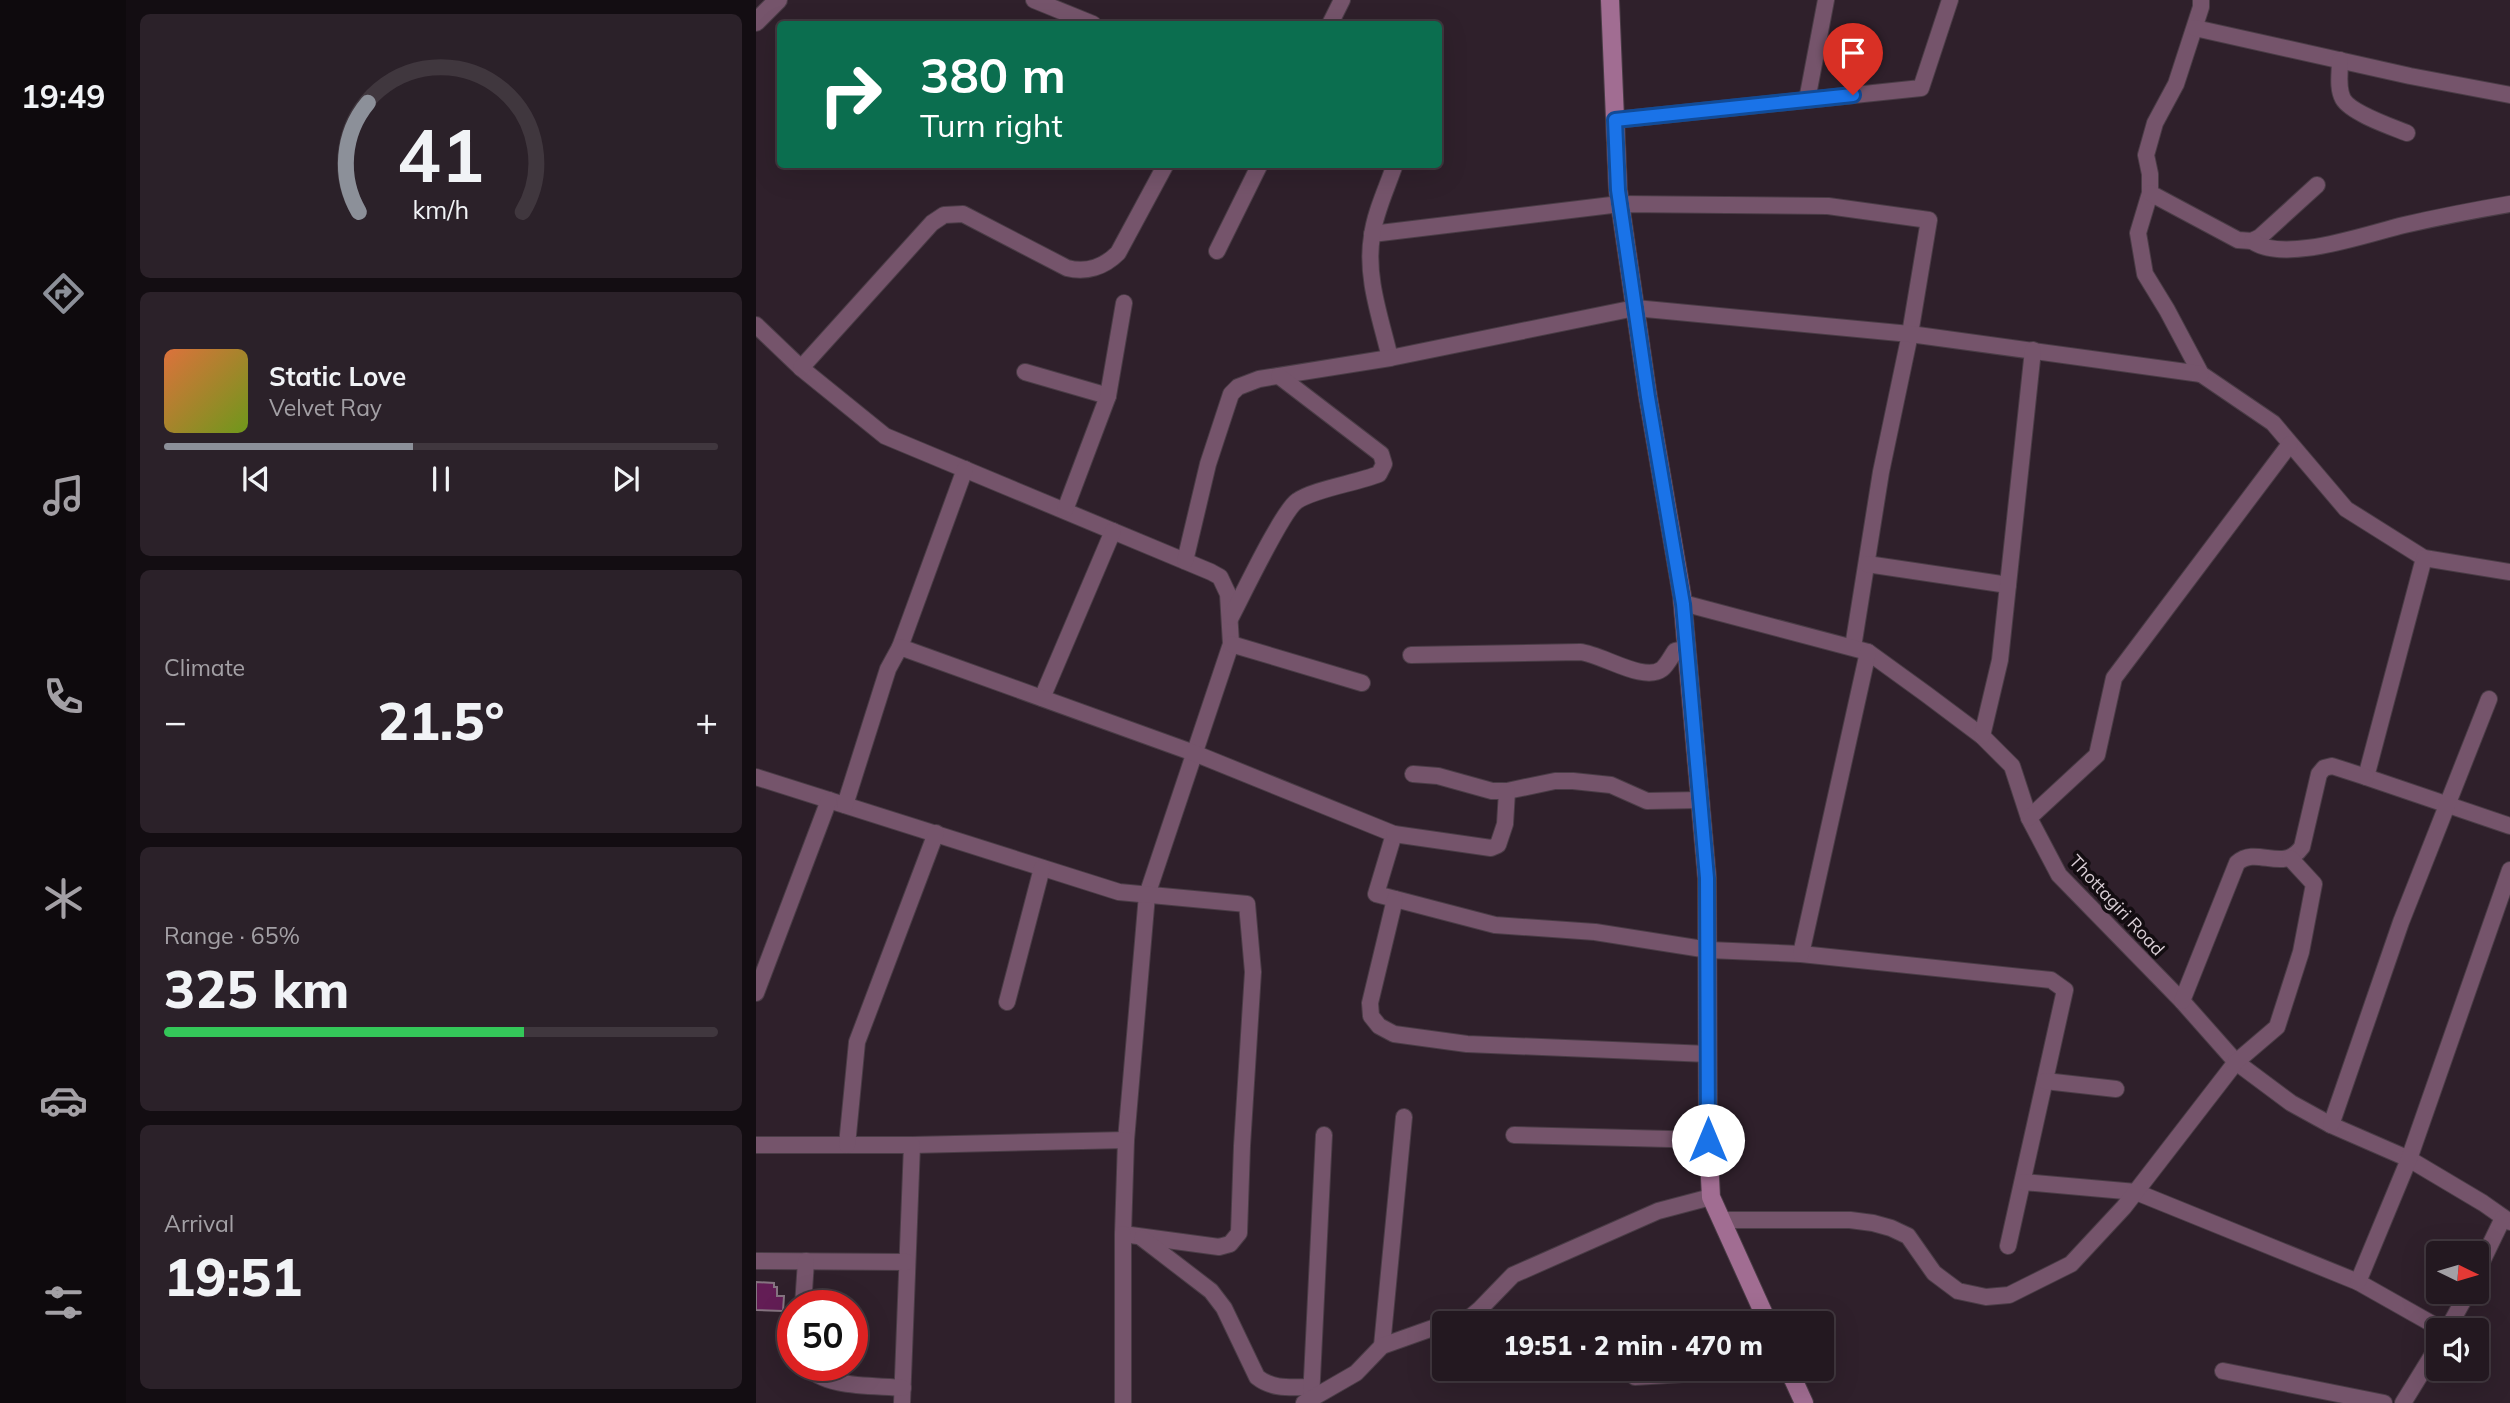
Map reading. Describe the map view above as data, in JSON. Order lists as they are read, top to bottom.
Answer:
{
  "streets": {
    "street": ["Thottagiri Road"]
  },
  "north": "right",
  "page": {
    "tabs": "19:49",
    "turn": ["380 m", "Turn right"],
    "song": ["Static Love", "Velvet Ray"],
    "tile": [
      "Climate",
      ["Range · 65%", "325 km"],
      ["Arrival", "19:51"]
    ],
    "heat": ["−", "21.5°", "+"],
    "limit": "50",
    "trip": "19:51 · 2 min · 470 m",
    "gauge": ["41", "km/h"]
  }
}
